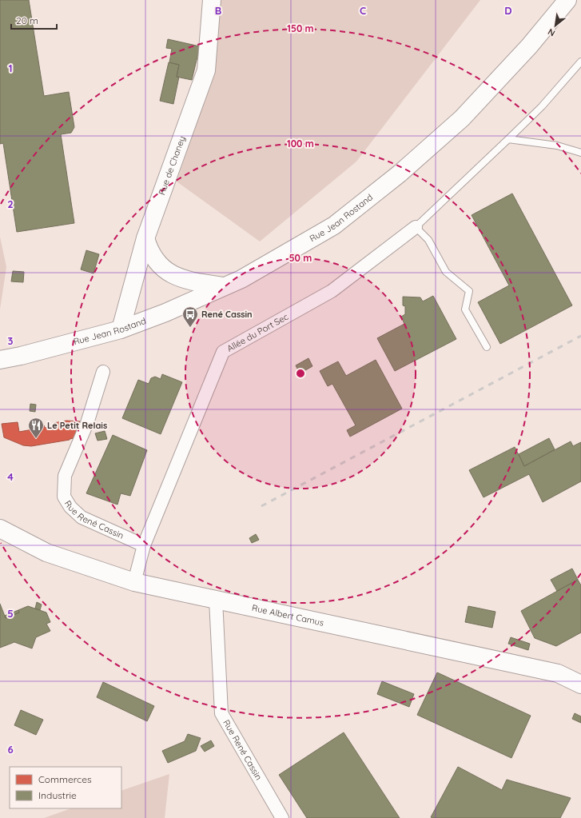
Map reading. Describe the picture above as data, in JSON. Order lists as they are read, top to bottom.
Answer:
{
  "streets": {
    "street": [
      "Rue de Chaney",
      "Rue Jean Rostand",
      "Allée du Port Sec",
      "Rue René Cassin",
      "Rue Albert Camus"
    ]
  },
  "crossings": [
    ["Rue de Chaney", "Rue Jean Rostand"],
    ["Allée du Port Sec", "Rue René Cassin"],
    ["Rue René Cassin", "Rue Albert Camus"]
  ],
  "places": {
    "bus stop": ["René Cassin"],
    "restaurant": ["Le Petit Relais"]
  },
  "legend": ["Commerces", "Industrie"],
  "scale_bar": "20 m",
  "north": "bottom left",
  "grid": {
    "columns": ["B", "C", "D"],
    "rows": [
      "1",
      "2",
      "3",
      "4",
      "5",
      "6"
    ]
  },
  "rings": ["150 m", "100 m", "50 m"]
}
